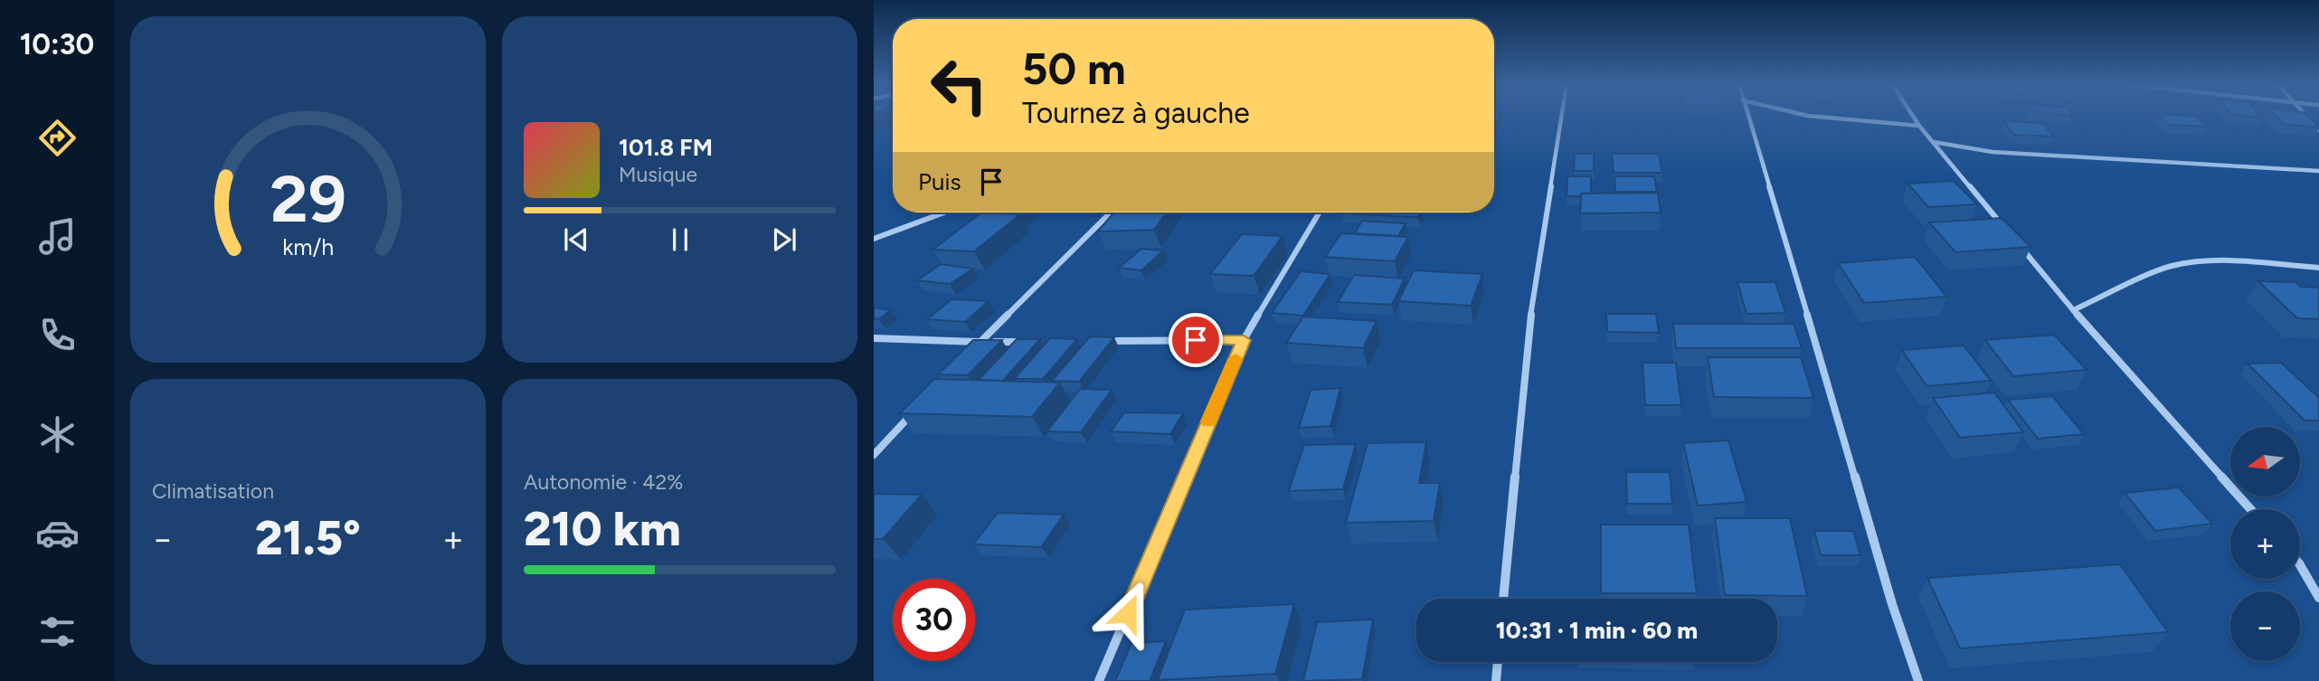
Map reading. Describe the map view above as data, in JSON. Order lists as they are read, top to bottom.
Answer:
{
  "north": "left",
  "page": {
    "tabs": "10:30",
    "turn": ["50 m", "Tournez à gauche"],
    "song": ["101.8 FM", "Musique"],
    "then": "Puis",
    "tile": [
      "Climatisation",
      ["Autonomie · 42%", "210 km"]
    ],
    "map_buttons": ["+", "−"],
    "heat": ["−", "21.5°", "+"],
    "limit": "30",
    "trip": "10:31 · 1 min · 60 m",
    "gauge": ["29", "km/h"]
  }
}
